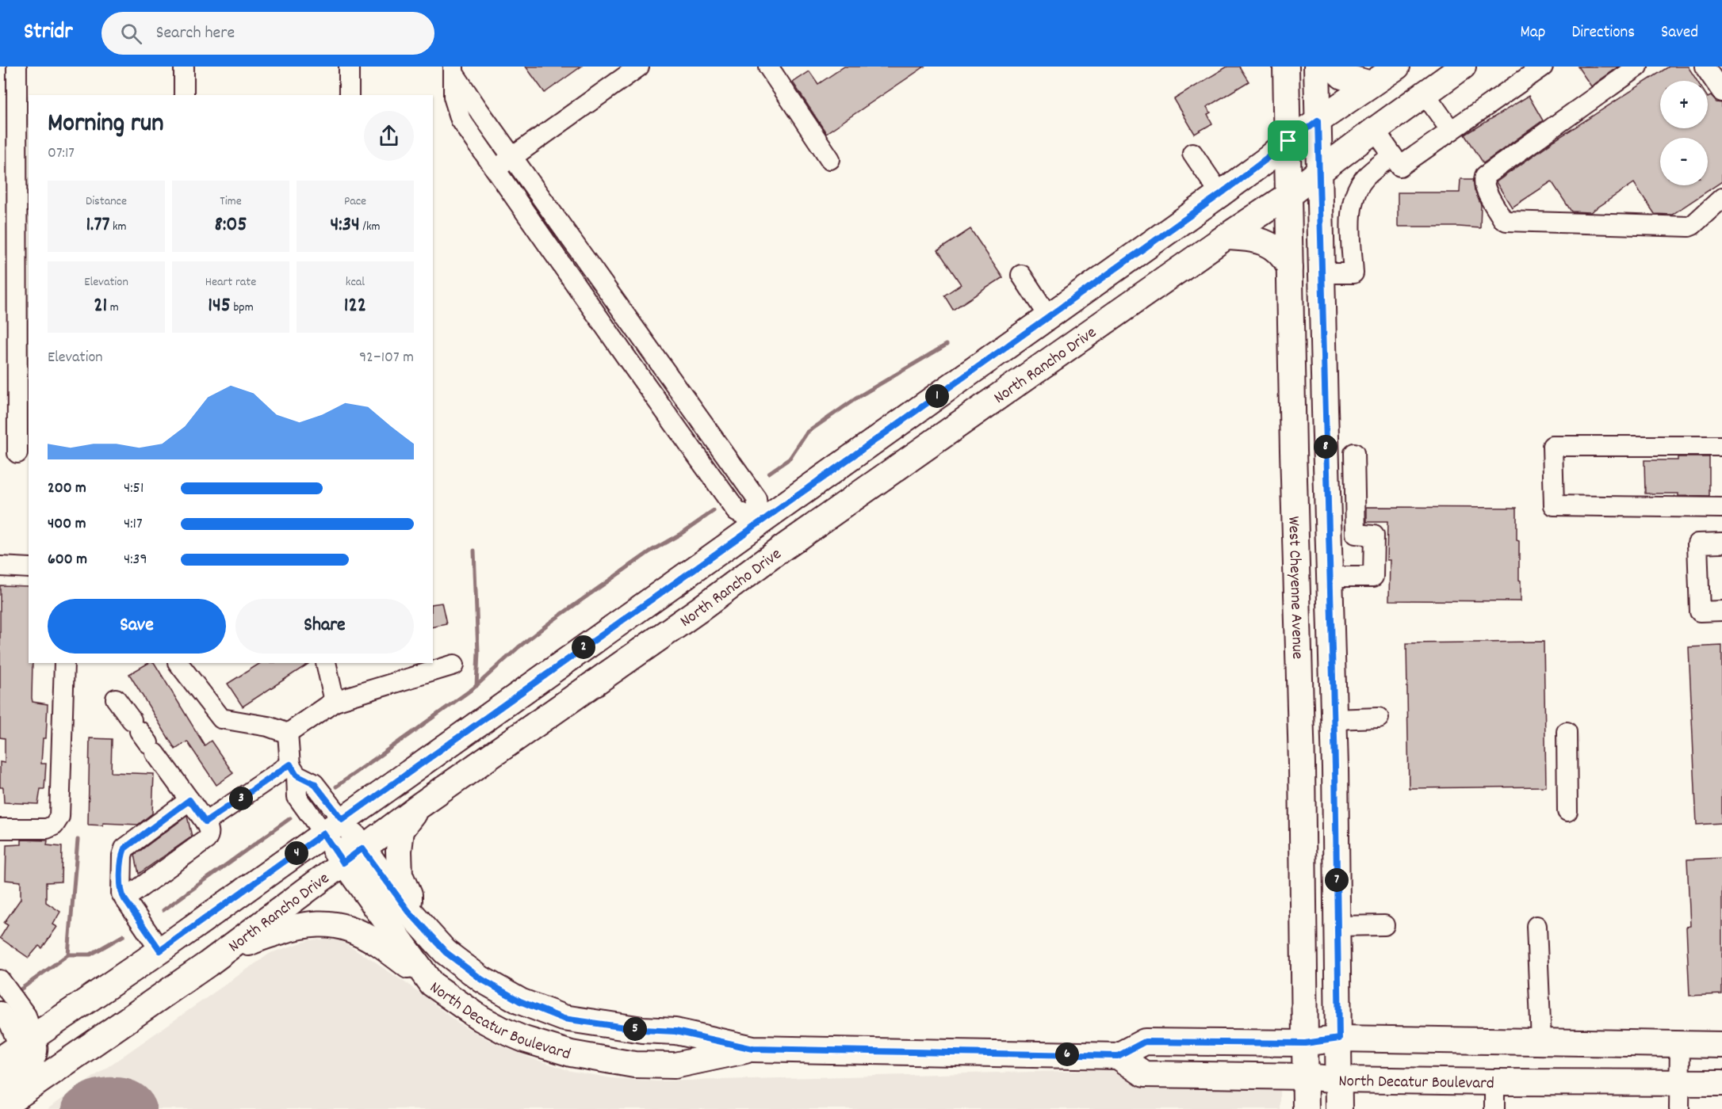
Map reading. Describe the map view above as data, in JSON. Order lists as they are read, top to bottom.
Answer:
{
  "streets": {
    "main road": ["North Rancho Drive", "West Cheyenne Avenue", "North Decatur Boulevard"]
  },
  "crossings": [
    ["North Rancho Drive", "West Cheyenne Avenue"],
    ["North Rancho Drive", "North Decatur Boulevard"],
    ["West Cheyenne Avenue", "North Decatur Boulevard"]
  ],
  "page": {
    "header": "Stridr",
    "search": "Search here",
    "nav": ["Map", "Directions", "Saved"],
    "map_buttons": ["+", "−"],
    "heading": ["Morning run", "07:17"],
    "stats": [
      ["Distance", "1.77 km"],
      ["Time", "8:05"],
      ["Pace", "4:34 /km"],
      ["Elevation", "21 m"],
      ["Heart rate", "145 bpm"],
      ["kcal", "122"]
    ],
    "chart": ["Elevation", "92–107 m"],
    "pins": [
      "1",
      "8",
      "2",
      "3",
      "4",
      "7",
      "5",
      "6"
    ],
    "list": [
      {
        "name": "200 m",
        "note": "4:51"
      },
      {
        "name": "400 m",
        "note": "4:17"
      },
      {
        "name": "600 m",
        "note": "4:39"
      }
    ],
    "buttons": ["Save", "Share"]
  }
}
